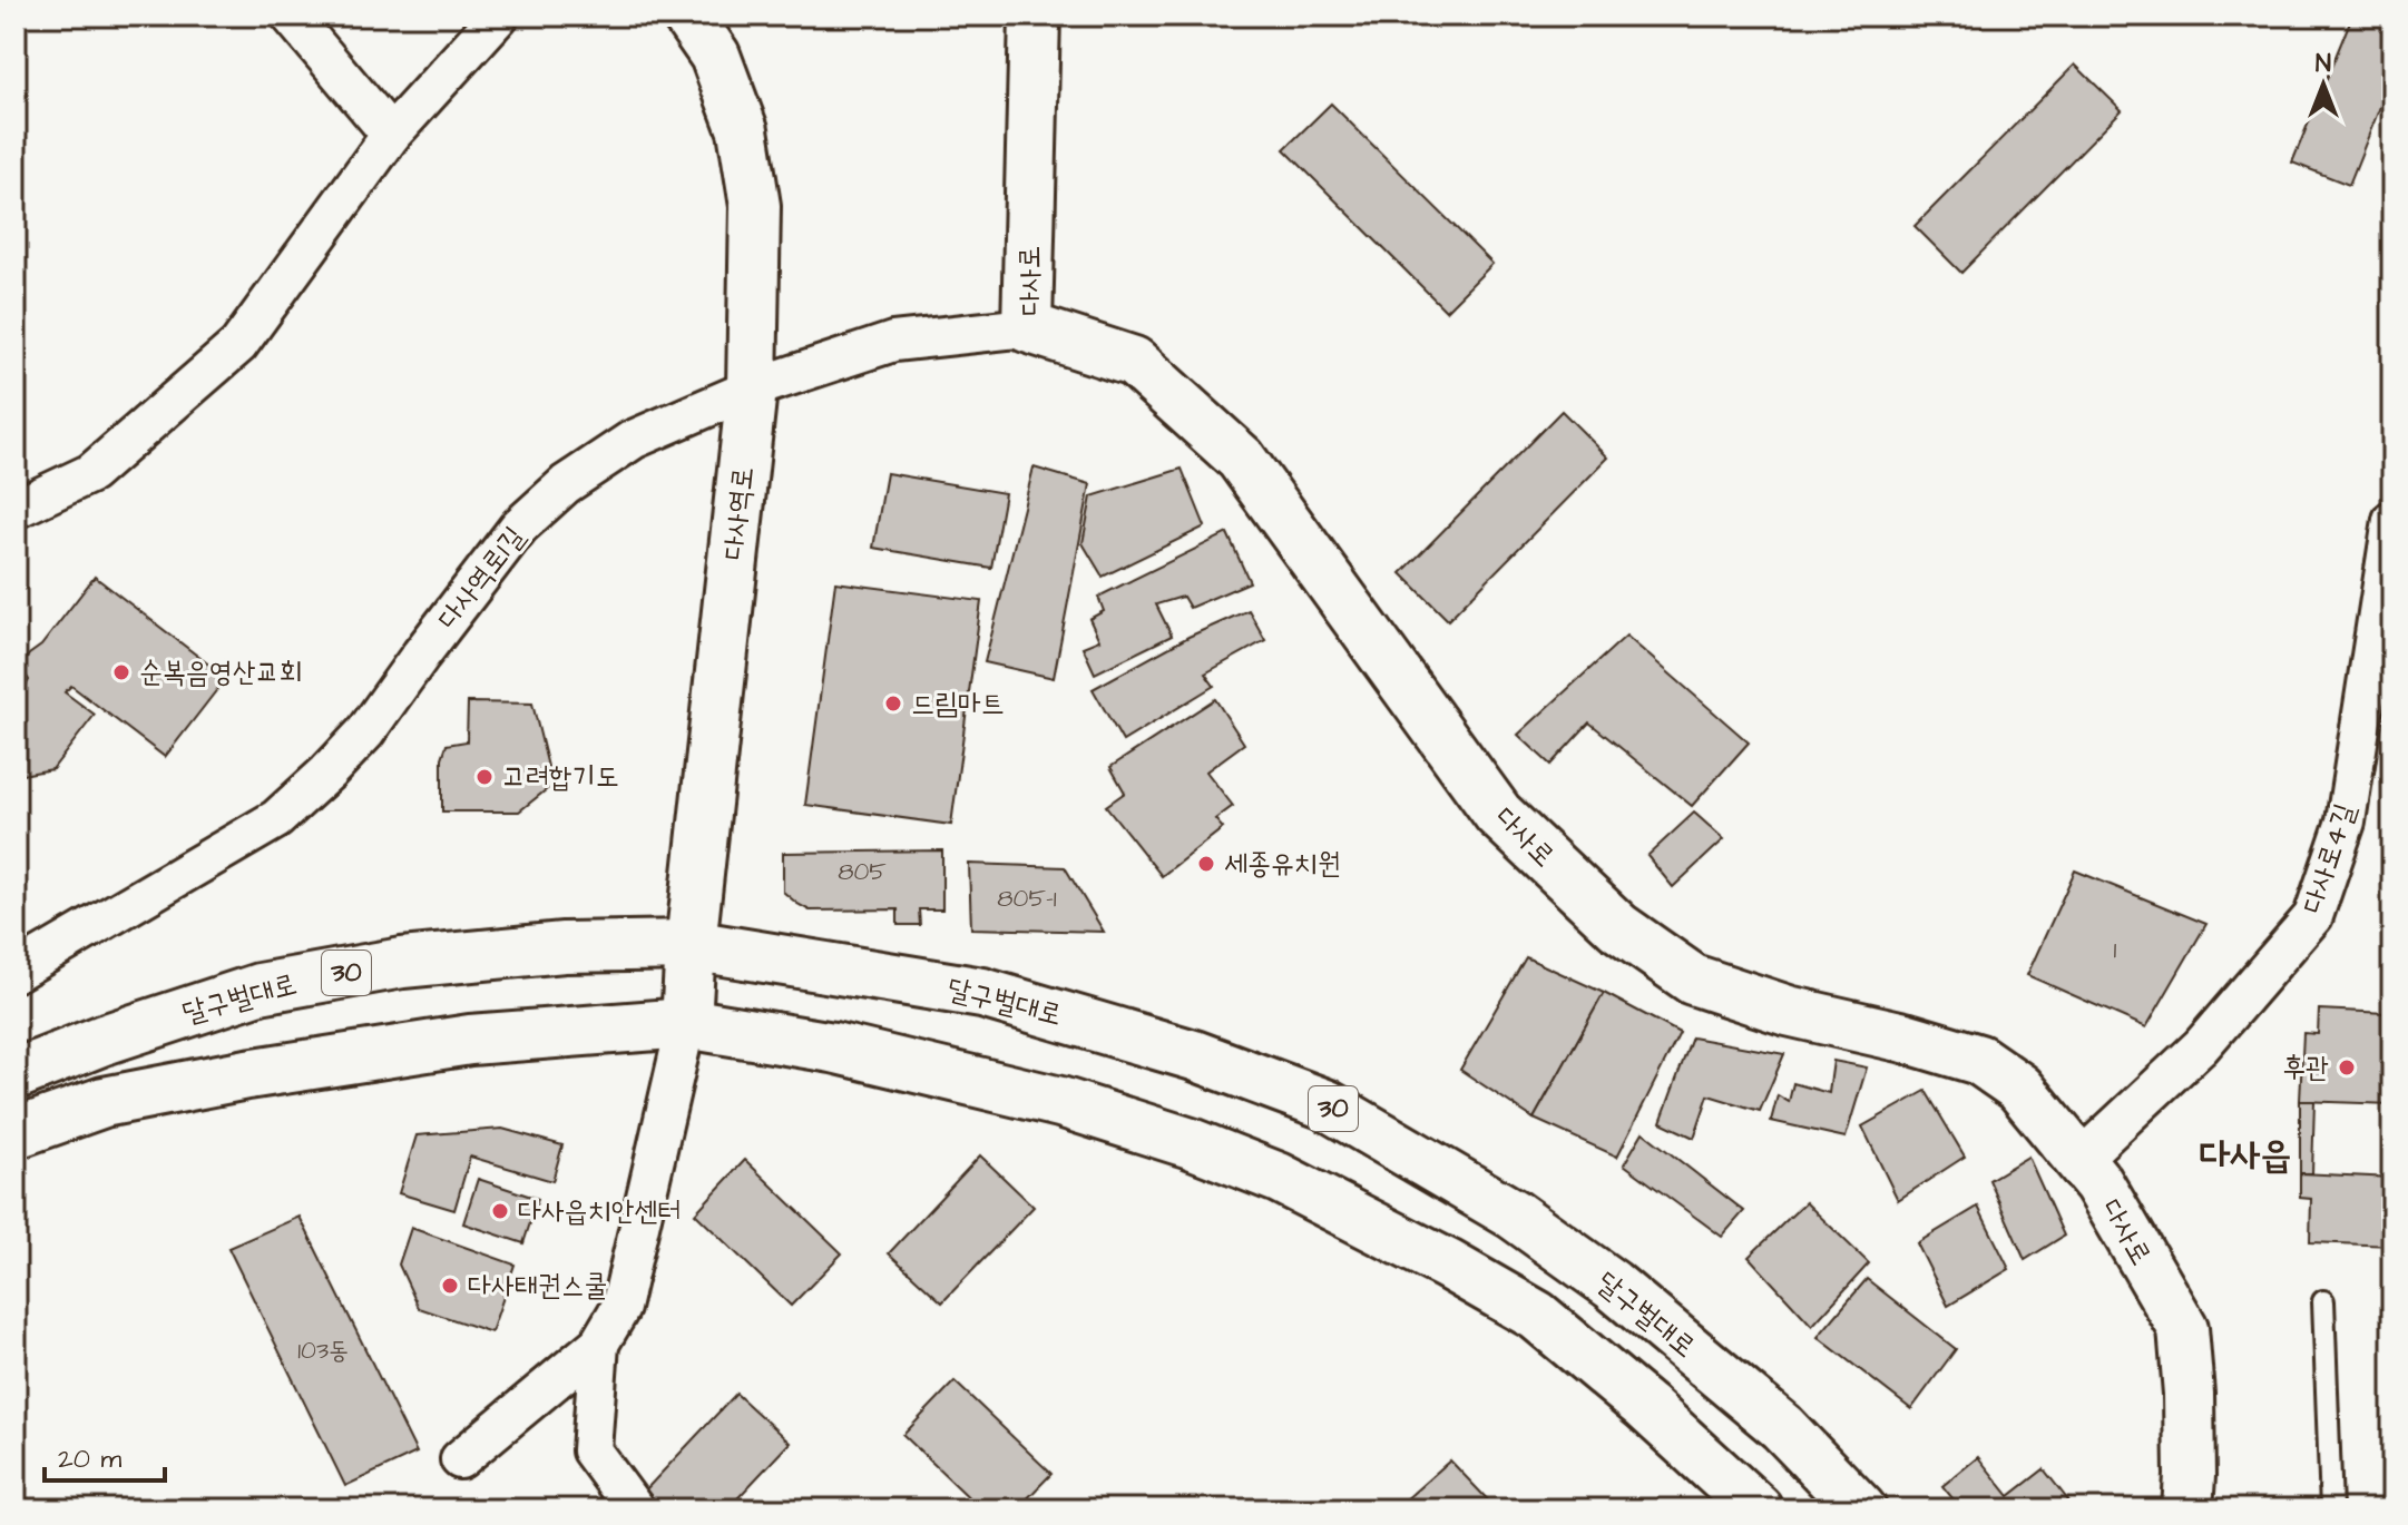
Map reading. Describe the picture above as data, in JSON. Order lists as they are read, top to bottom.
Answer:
{
  "streets": {
    "main road": [
      "다사로",
      "다사역로",
      "30",
      "달구벌대로"
    ],
    "street": ["다사역로1길", "다사로4길"]
  },
  "crossings": [
    ["다사로", "다사역로1길"],
    ["다사로", "다사로4길"],
    ["다사역로", "다사역로1길"],
    ["다사역로", "달구벌대로"]
  ],
  "districts": ["다사읍"],
  "places": [
    "순복음영산교회",
    "드림마트",
    "고려합기도",
    "세종유치원",
    "후관",
    "다사읍치안센터",
    "다사태권스쿨"
  ],
  "house_numbers": [
    "805",
    "805-1",
    "1",
    "103동"
  ],
  "scale_bar": "20 m",
  "north": "top"
}
